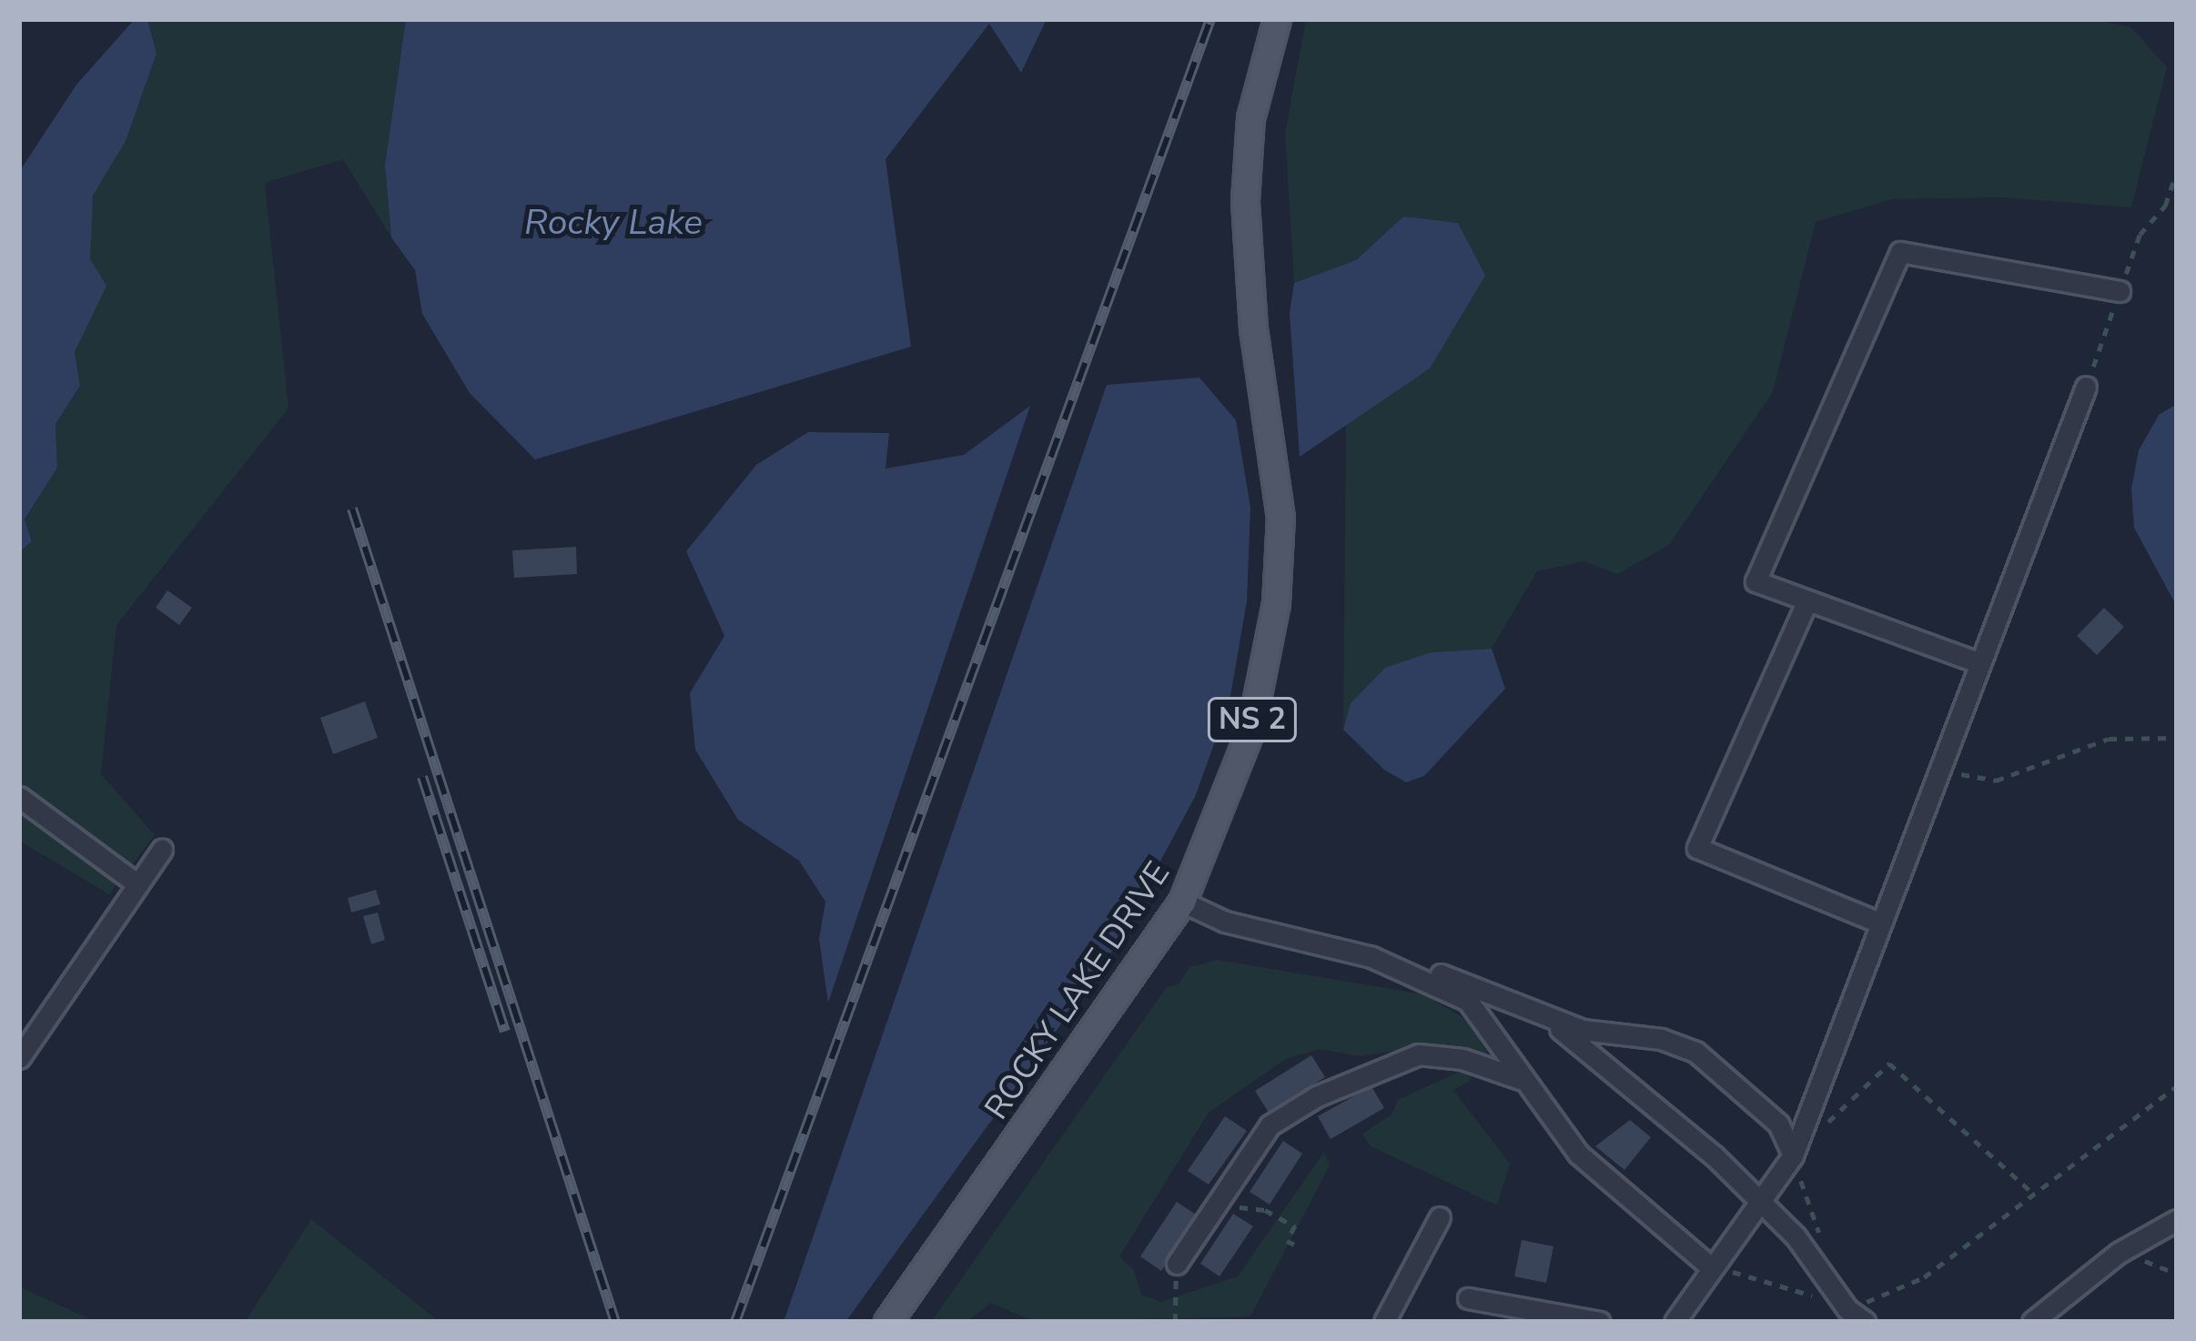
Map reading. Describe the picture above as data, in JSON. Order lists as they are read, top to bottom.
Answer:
{
  "streets": {
    "main road": ["NS 2", "ROCKY LAKE DRIVE"]
  },
  "water": ["Rocky Lake"]
}
